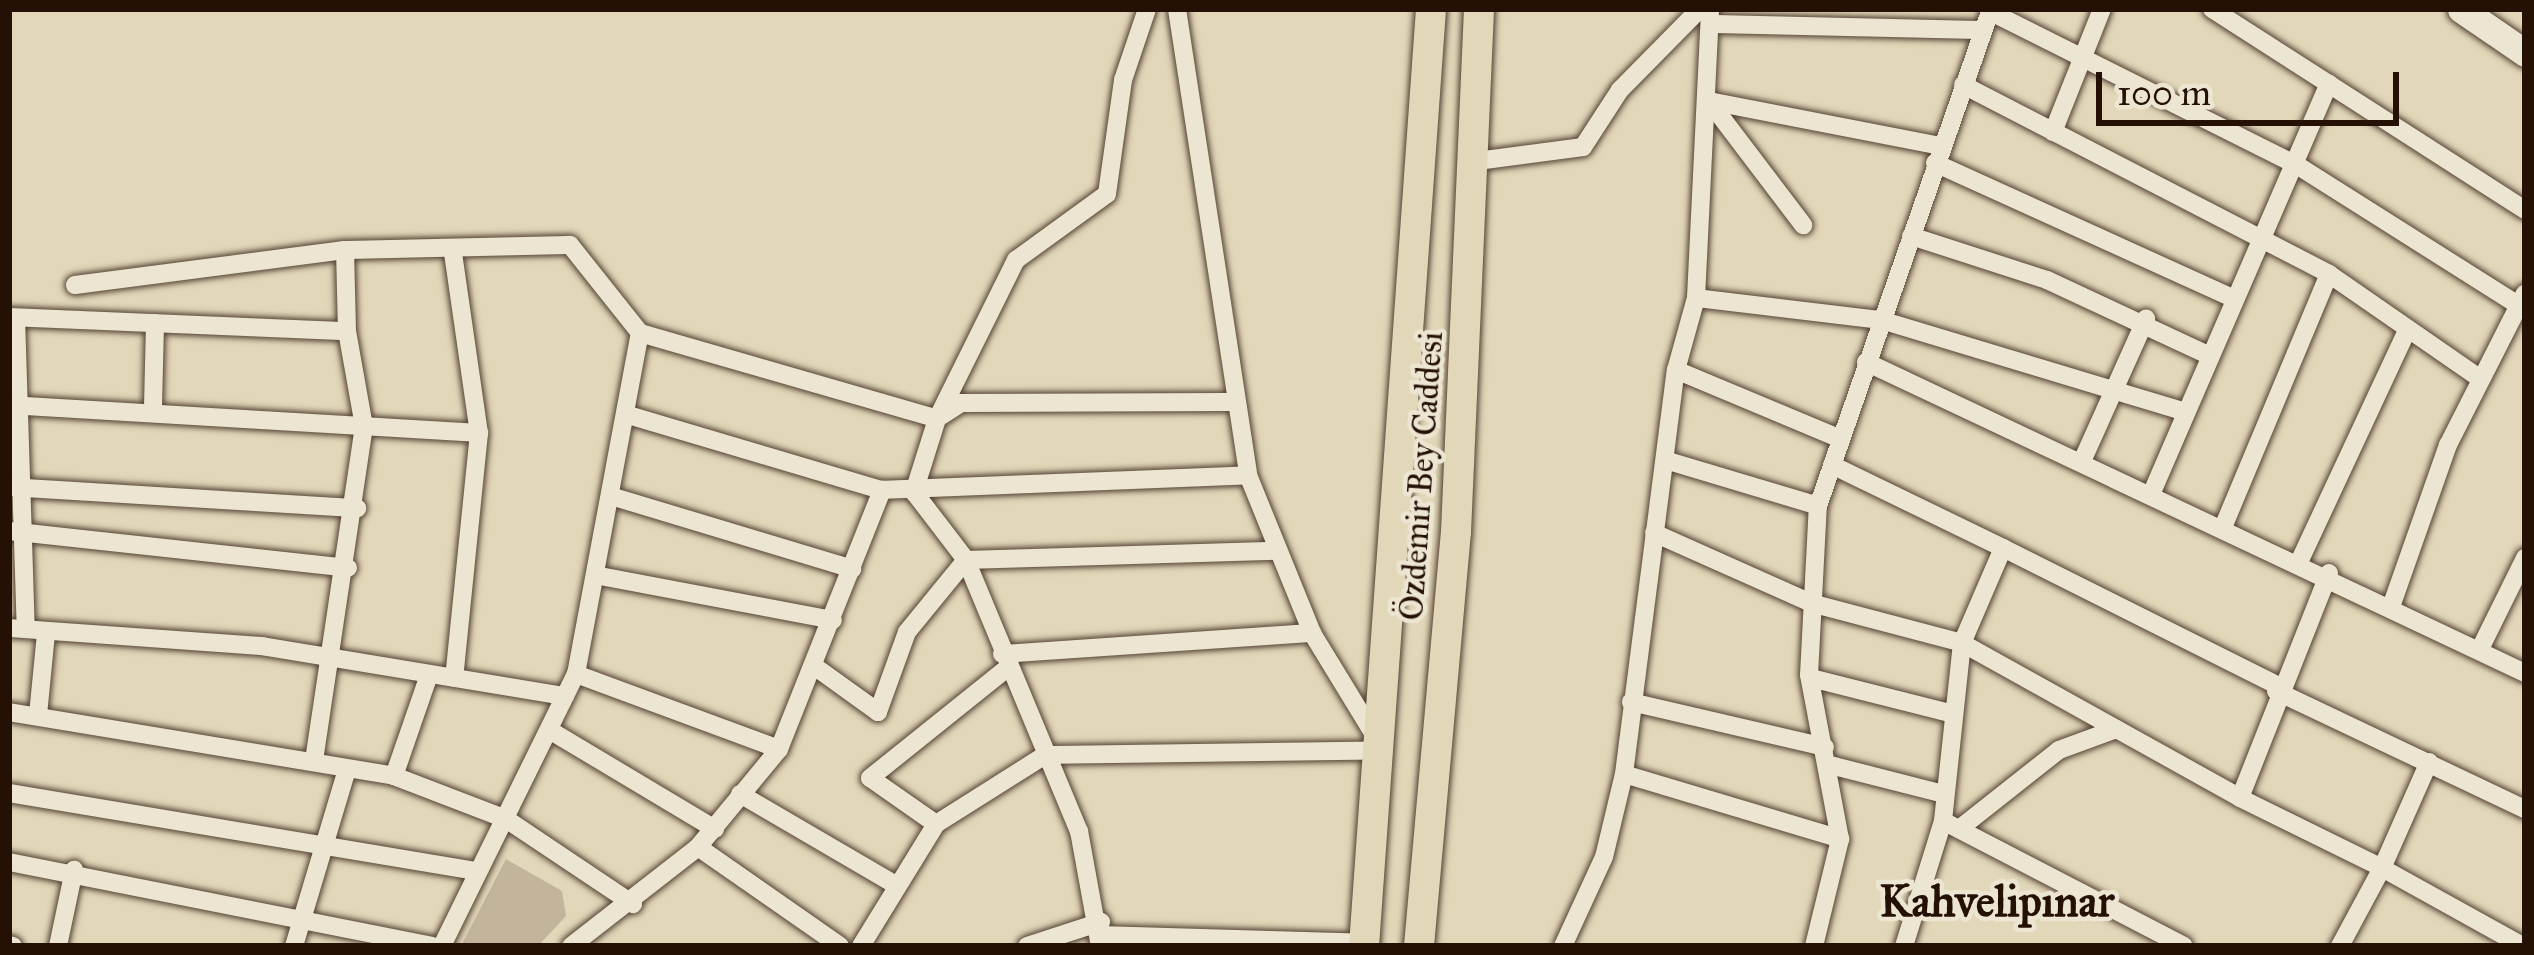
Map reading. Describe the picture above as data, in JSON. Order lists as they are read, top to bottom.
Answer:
{
  "streets": {
    "main road": ["Özdemir Bey Caddesi"]
  },
  "districts": ["Kahvelipınar"],
  "scale_bar": "100 m"
}
